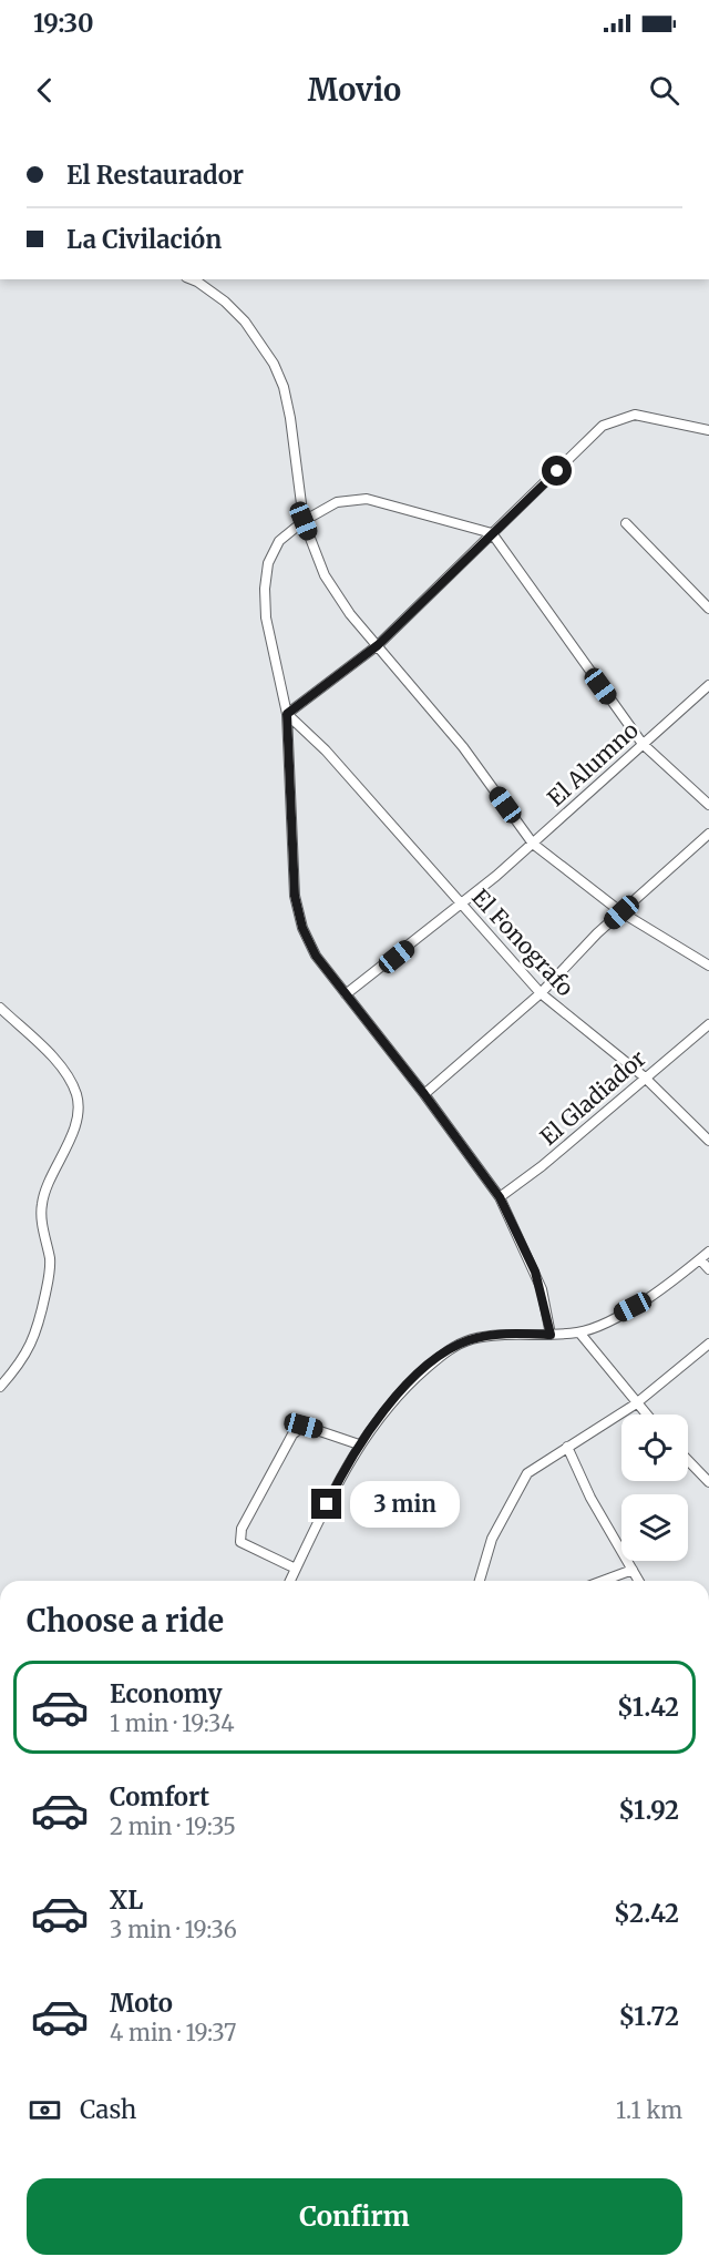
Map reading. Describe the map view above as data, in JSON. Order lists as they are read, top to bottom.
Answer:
{
  "streets": {
    "street": ["El Alumno", "El Fonografo", "El Gladiador"]
  },
  "crossings": [
    ["El Alumno", "El Fonografo"],
    ["El Fonografo", "El Gladiador"]
  ],
  "page": {
    "status": "19:30",
    "header": "Movio",
    "banner": ["El Restaurador", "La Civilación"],
    "bubble": "3 min",
    "heading": "Choose a ride",
    "list": [
      {
        "name": "Economy",
        "note": "1 min · 19:34",
        "value": "$1.42"
      },
      {
        "name": "Comfort",
        "note": "2 min · 19:35",
        "value": "$1.92"
      },
      {
        "name": "XL",
        "note": "3 min · 19:36",
        "value": "$2.42"
      },
      {
        "name": "Moto",
        "note": "4 min · 19:37",
        "value": "$1.72"
      }
    ],
    "pay": ["Cash", "1.1 km"],
    "buttons": "Confirm"
  }
}
